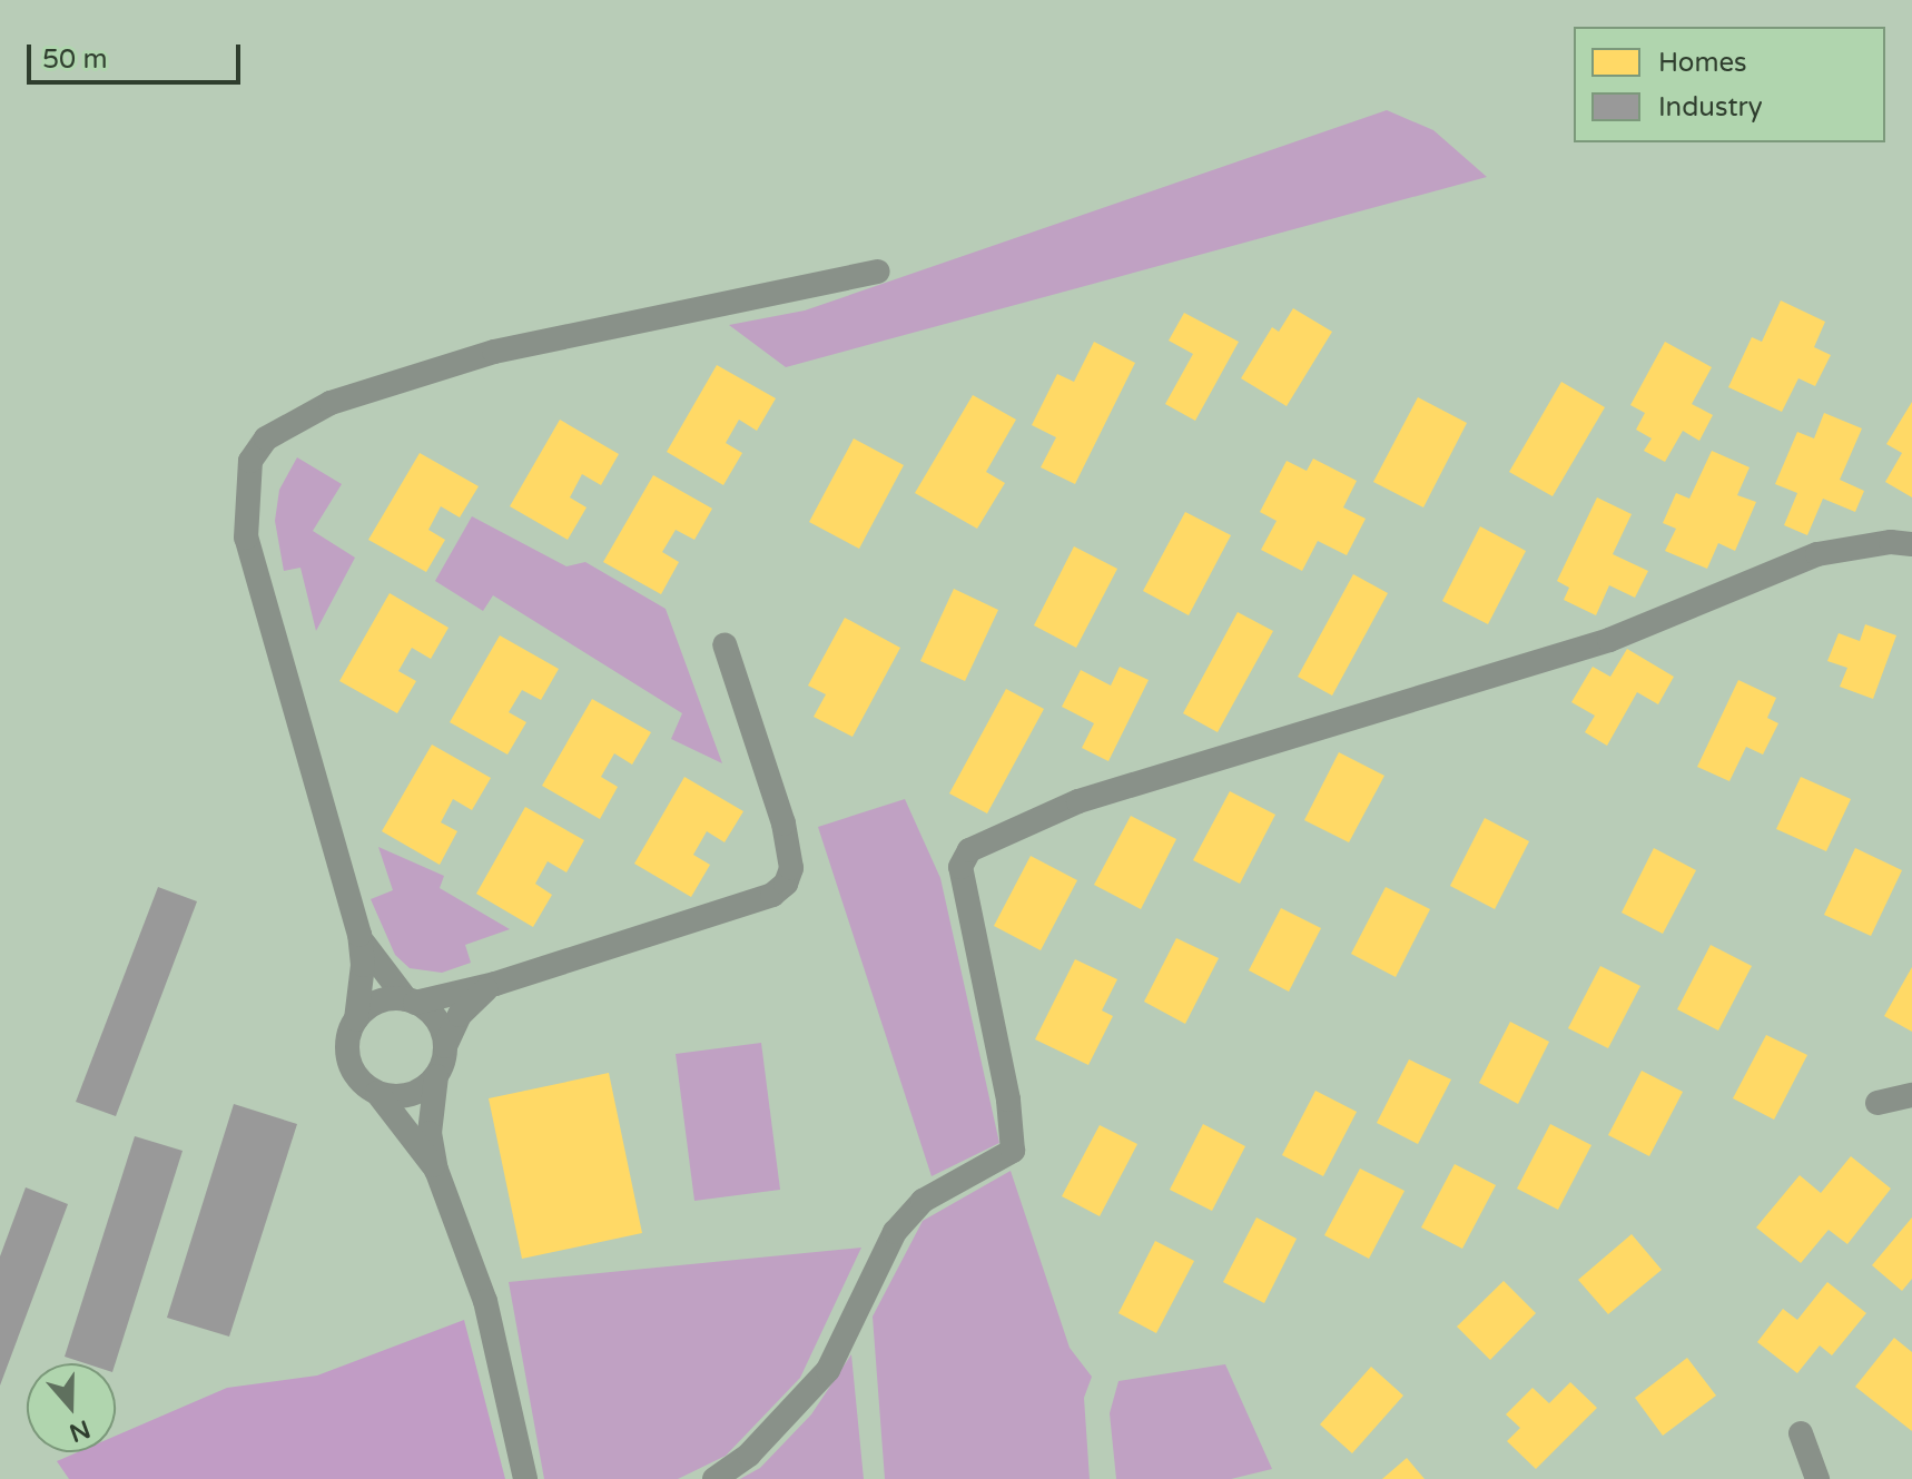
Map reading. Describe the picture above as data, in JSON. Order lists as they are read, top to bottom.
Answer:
{
  "legend": ["Homes", "Industry"],
  "scale_bar": "50 m",
  "north": "bottom"
}
